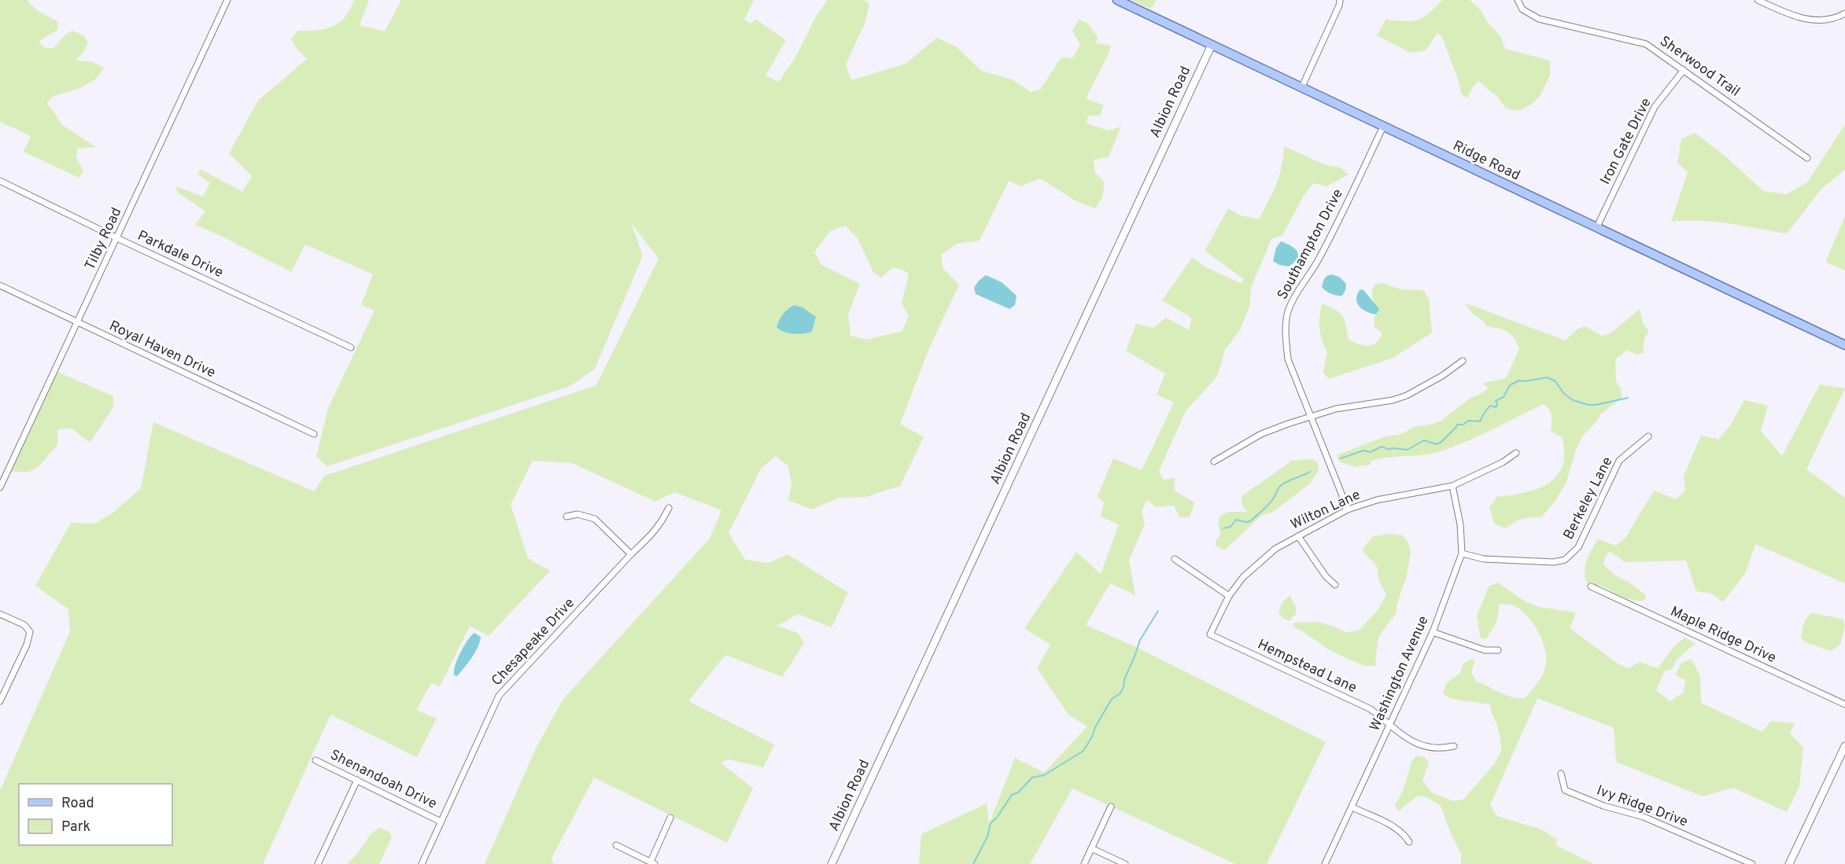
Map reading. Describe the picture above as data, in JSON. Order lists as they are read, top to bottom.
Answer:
{
  "streets": {
    "main road": ["Ridge Road"],
    "street": [
      "Sherwood Trail",
      "Albion Road",
      "Iron Gate Drive",
      "Tilby Road",
      "Southampton Drive",
      "Parkdale Drive",
      "Royal Haven Drive",
      "Berkeley Lane",
      "Wilton Lane",
      "Maple Ridge Drive",
      "Chesapeake Drive",
      "Hempstead Lane",
      "Washington Avenue",
      "Shenandoah Drive",
      "Ivy Ridge Drive"
    ]
  },
  "crossings": [
    ["Sherwood Trail", "Iron Gate Drive"],
    ["Albion Road", "Ridge Road"],
    ["Iron Gate Drive", "Ridge Road"],
    ["Ridge Road", "Southampton Drive"],
    ["Tilby Road", "Parkdale Drive"],
    ["Tilby Road", "Royal Haven Drive"],
    ["Southampton Drive", "Wilton Lane"],
    ["Berkeley Lane", "Washington Avenue"],
    ["Wilton Lane", "Hempstead Lane"],
    ["Wilton Lane", "Washington Avenue"],
    ["Chesapeake Drive", "Shenandoah Drive"],
    ["Hempstead Lane", "Washington Avenue"]
  ],
  "legend": ["Road", "Park"]
}
